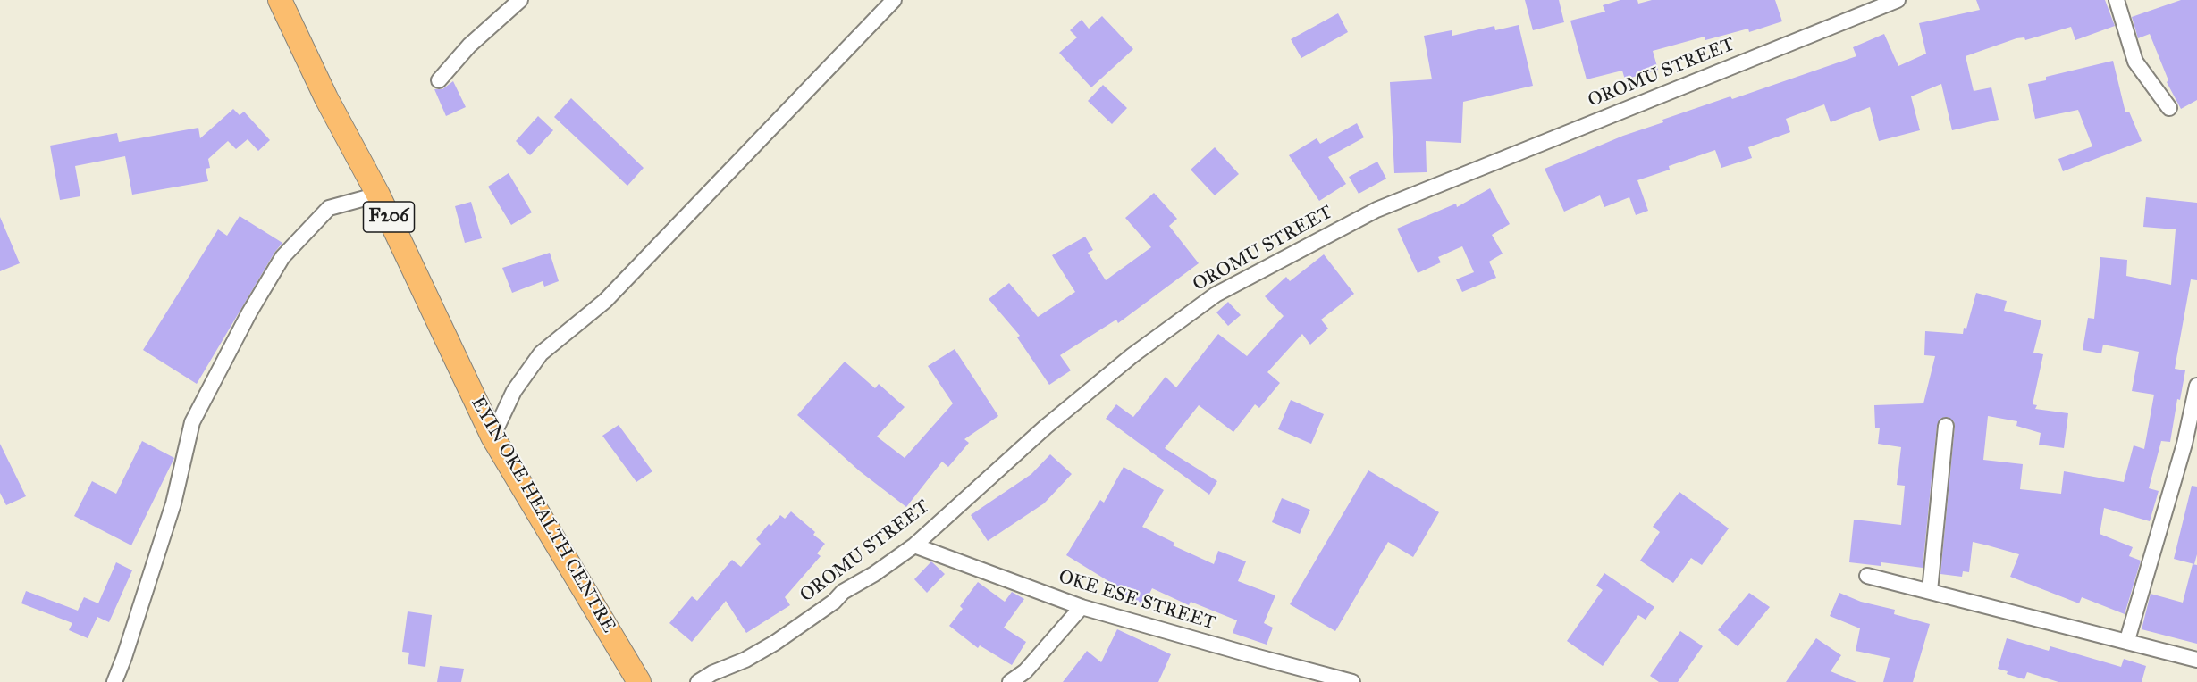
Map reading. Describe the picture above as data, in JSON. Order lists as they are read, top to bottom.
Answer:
{
  "streets": {
    "main road": ["F206", "EYIN OKE HEALTH CENTRE"],
    "street": ["OROMU STREET", "OKE ESE STREET"]
  },
  "crossings": [
    ["OROMU STREET", "OKE ESE STREET"]
  ]
}
